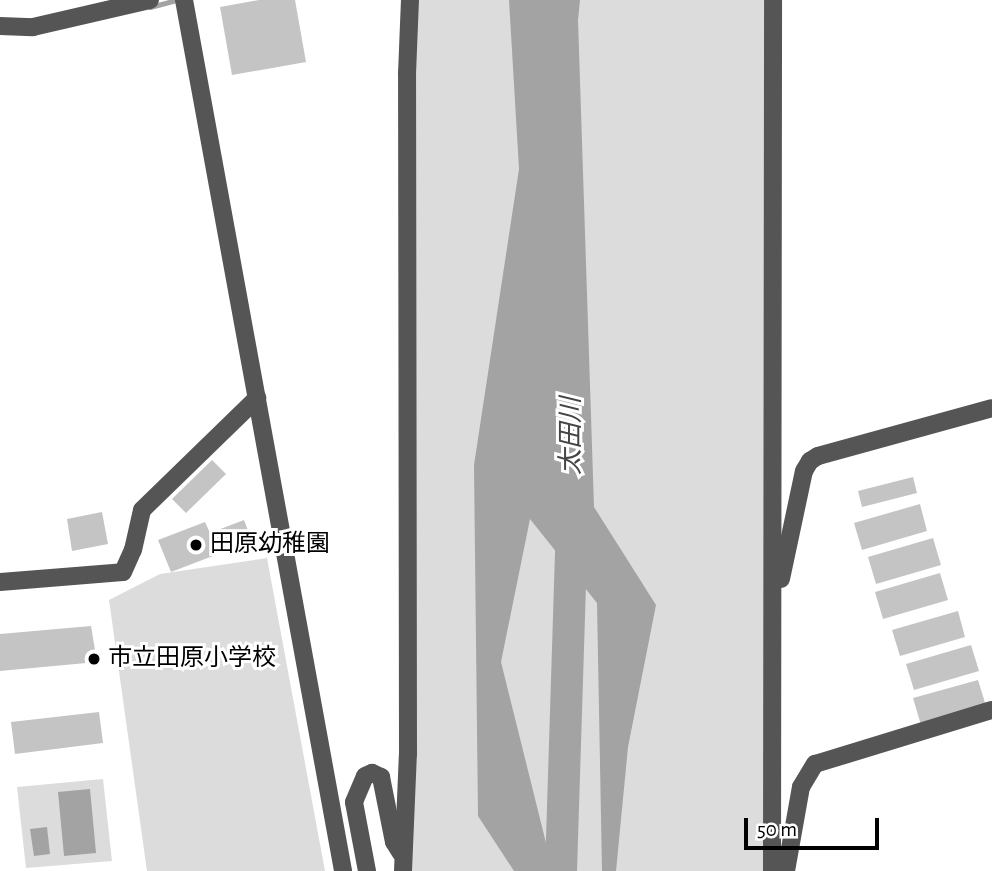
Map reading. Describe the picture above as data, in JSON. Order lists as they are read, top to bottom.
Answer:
{
  "water": ["太田川"],
  "places": ["田原幼稚園", "市立田原小学校"],
  "scale_bar": "50 m"
}
